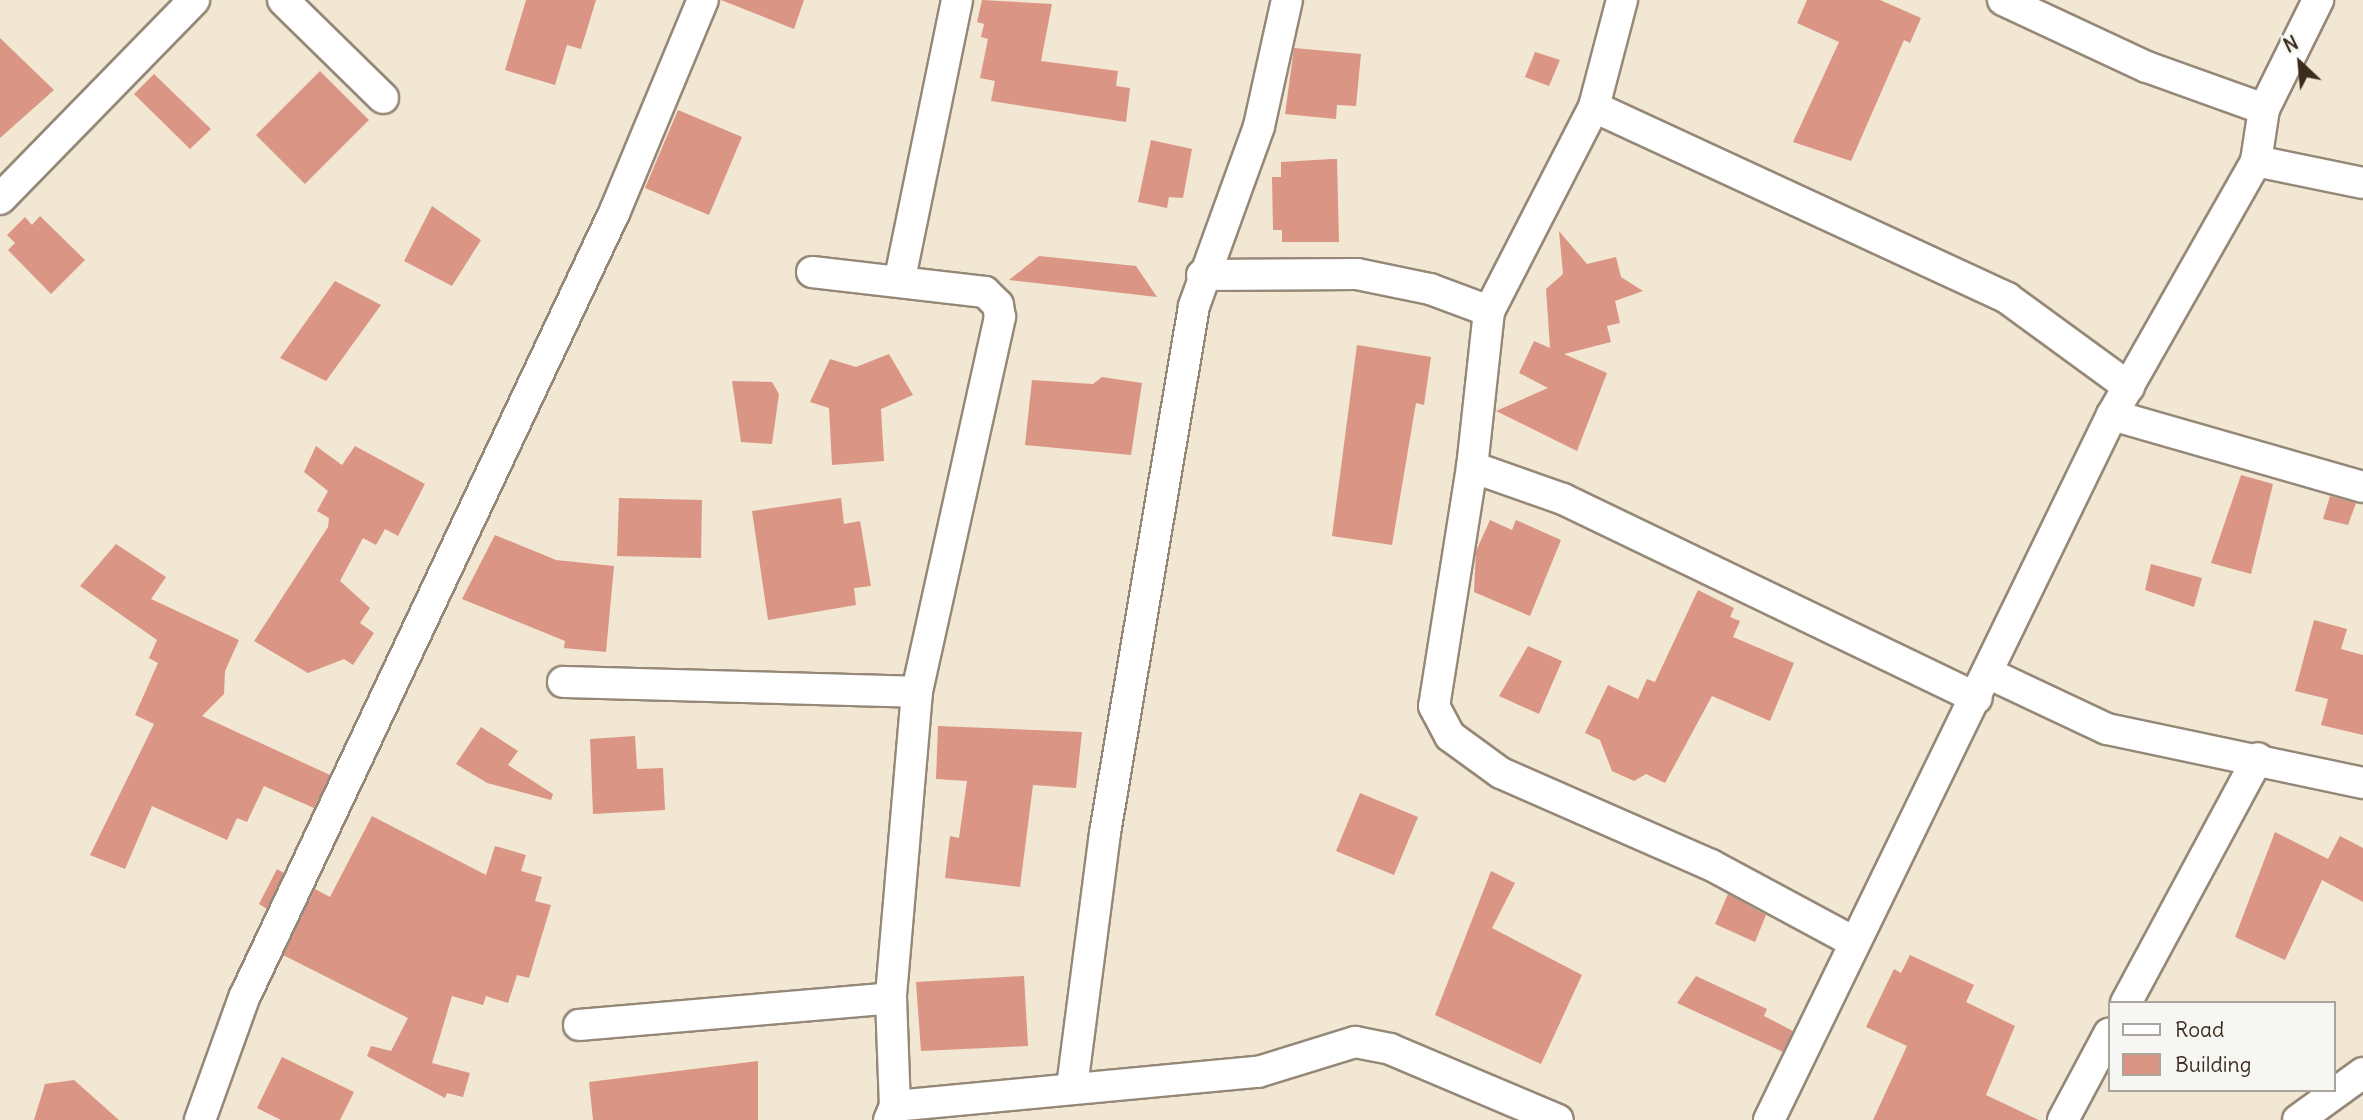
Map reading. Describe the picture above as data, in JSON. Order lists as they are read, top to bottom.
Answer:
{
  "legend": ["Road", "Building"],
  "north": "top left"
}
